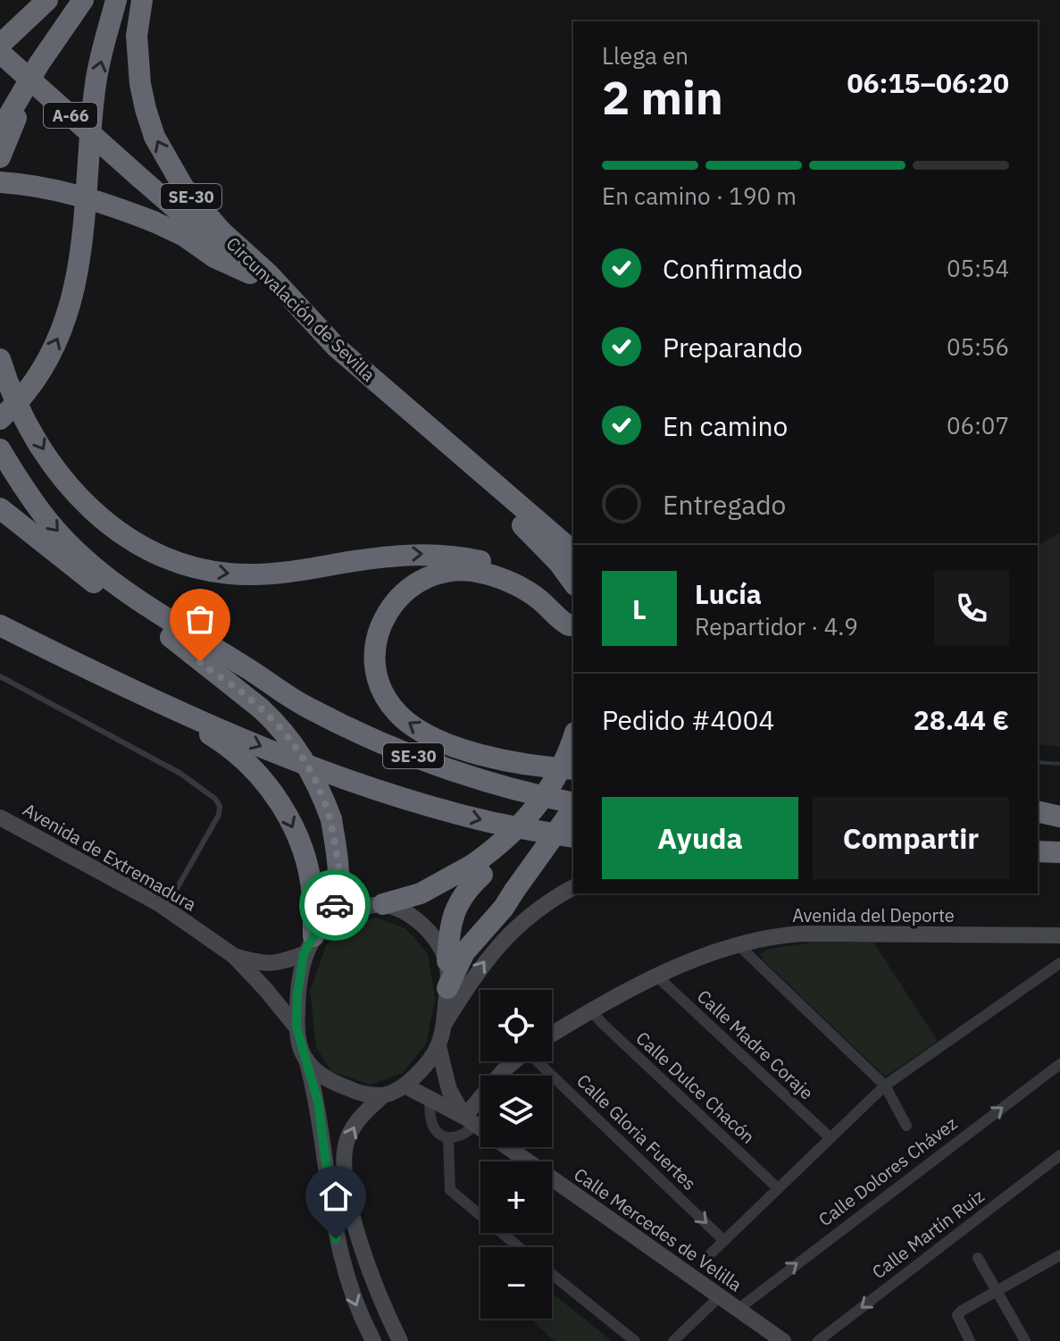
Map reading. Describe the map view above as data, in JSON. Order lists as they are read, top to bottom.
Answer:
{
  "streets": {
    "highway": ["A-66", "SE-30", "Circunvalación de Sevilla"],
    "main road": ["Avenida de Extremadura", "Avenida del Deporte", "Calle Mercedes de Velilla"],
    "street": [
      "Calle Madre Coraje",
      "Calle Dulce Chacón",
      "Calle Gloria Fuertes",
      "Calle Dolores Chávez",
      "Calle Martín Ruiz"
    ]
  },
  "crossings": [
    ["A-66", "Circunvalación de Sevilla"],
    ["Avenida del Deporte", "Calle Madre Coraje"],
    ["Avenida del Deporte", "Calle Dulce Chacón"],
    ["Avenida del Deporte", "Calle Mercedes de Velilla"],
    ["Calle Dolores Chávez", "Calle Mercedes de Velilla"]
  ],
  "one_way": ["Calle Gloria Fuertes", "Calle Martín Ruiz"],
  "page": {
    "heading": ["2 min", "Llega en", "06:15–06:20"],
    "panel": [
      "Lucía",
      "Repartidor · 4.9",
      "Pedido #4004",
      "28.44 €"
    ],
    "bar": "En camino · 190 m",
    "list": [
      ["Confirmado", "05:54"],
      ["Preparando", "05:56"],
      ["En camino", "06:07"],
      "Entregado"
    ],
    "round": "L",
    "buttons": ["Ayuda", "Compartir"],
    "map_buttons": ["+", "−"]
  }
}
